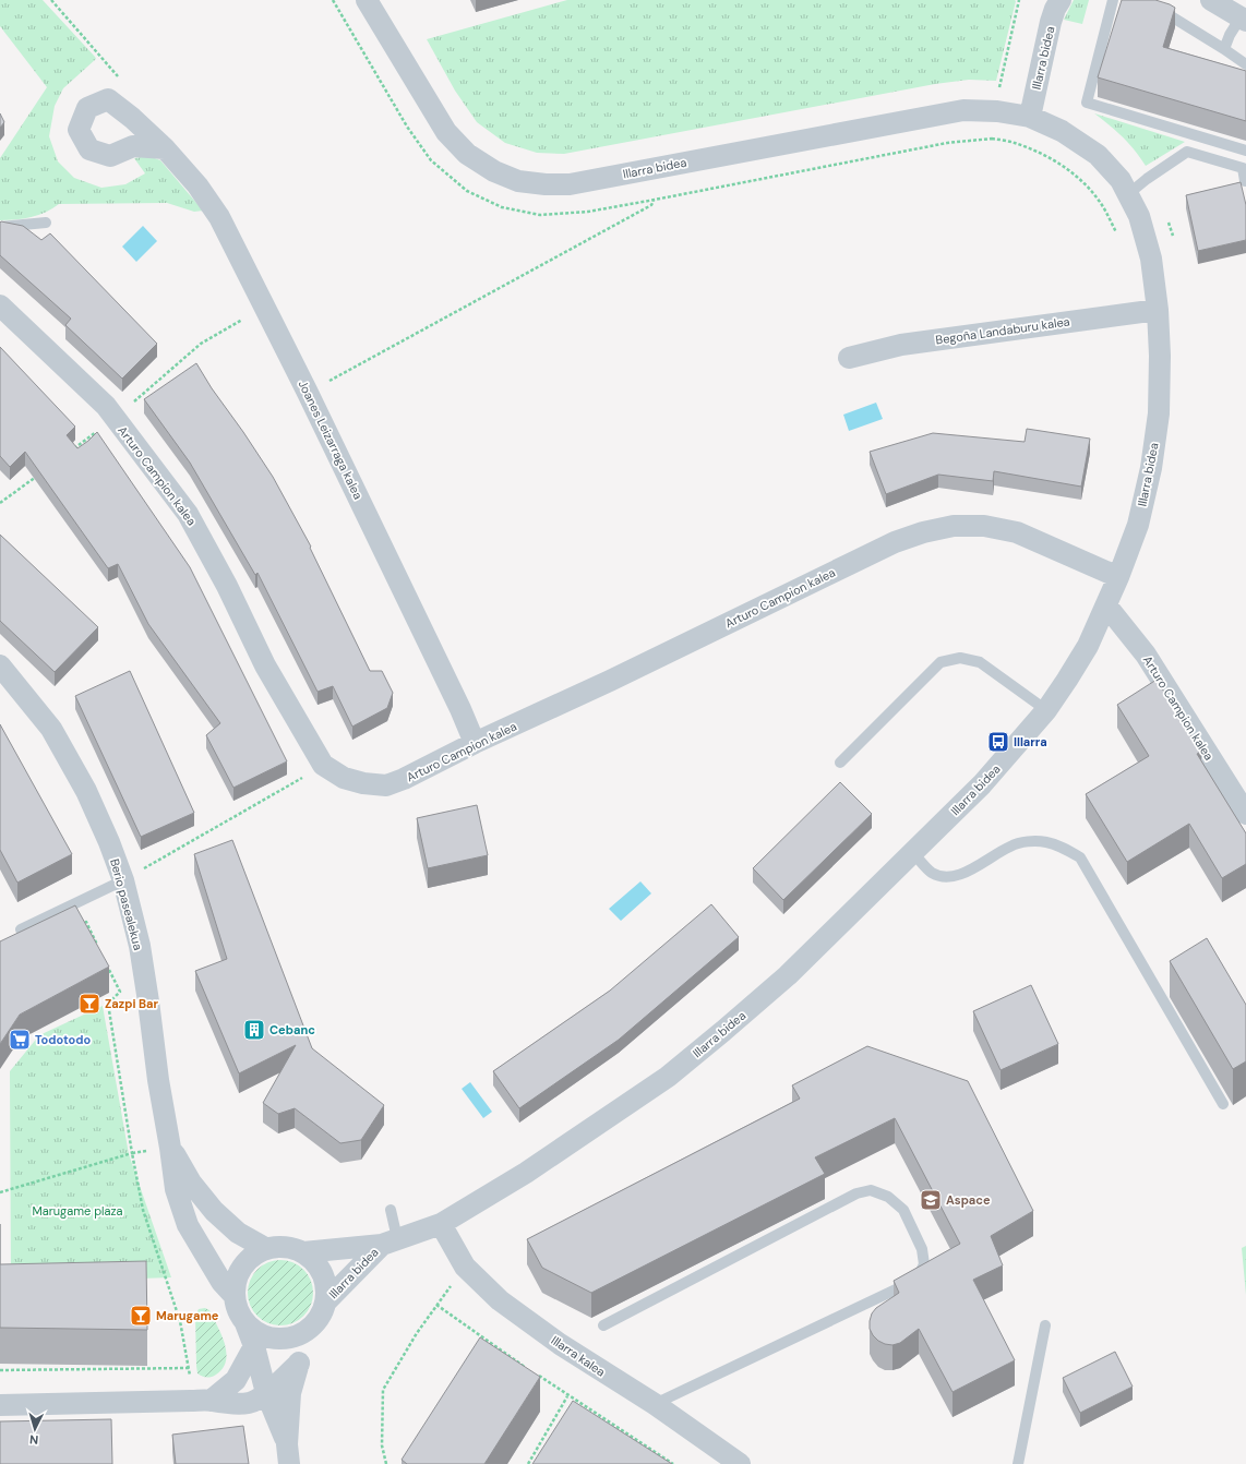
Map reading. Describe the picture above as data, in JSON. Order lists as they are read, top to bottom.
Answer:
{
  "streets": {
    "street": [
      "Illarra bidea",
      "Begoña Landaburu kalea",
      "Joanes Leizarraga kalea",
      "Arturo Campion kalea",
      "Berio pasealekua",
      "Illarra kalea"
    ]
  },
  "crossings": [
    ["Illarra bidea", "Begoña Landaburu kalea"],
    ["Illarra bidea", "Arturo Campion kalea"],
    ["Illarra bidea", "Berio pasealekua"],
    ["Illarra bidea", "Illarra kalea"],
    ["Joanes Leizarraga kalea", "Arturo Campion kalea"]
  ],
  "parks": ["Marugame plaza"],
  "places": {
    "bus stop": ["Illarra"],
    "bar": ["Zazpi Bar", "Marugame"],
    "building": ["Cebanc"],
    "supermarket": ["Todotodo"],
    "school or university": ["Aspace"]
  },
  "north": "bottom"
}
